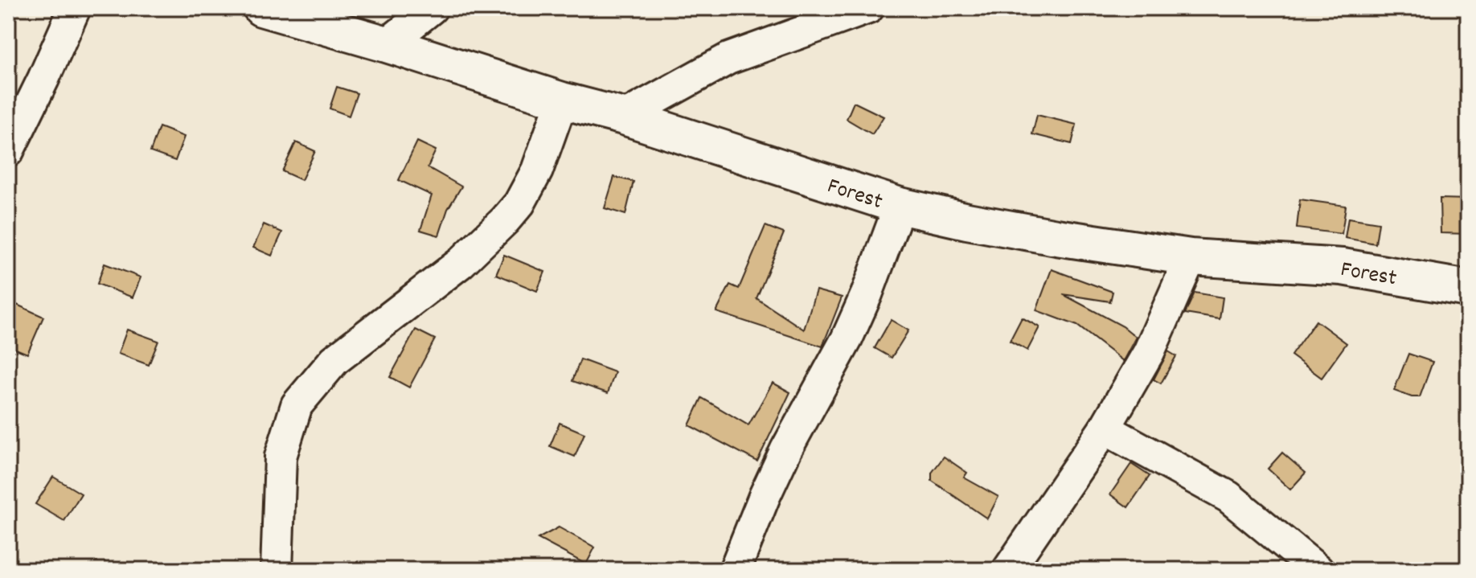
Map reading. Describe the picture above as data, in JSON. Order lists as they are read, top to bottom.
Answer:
{
  "streets": {
    "street": ["Forest"]
  }
}
